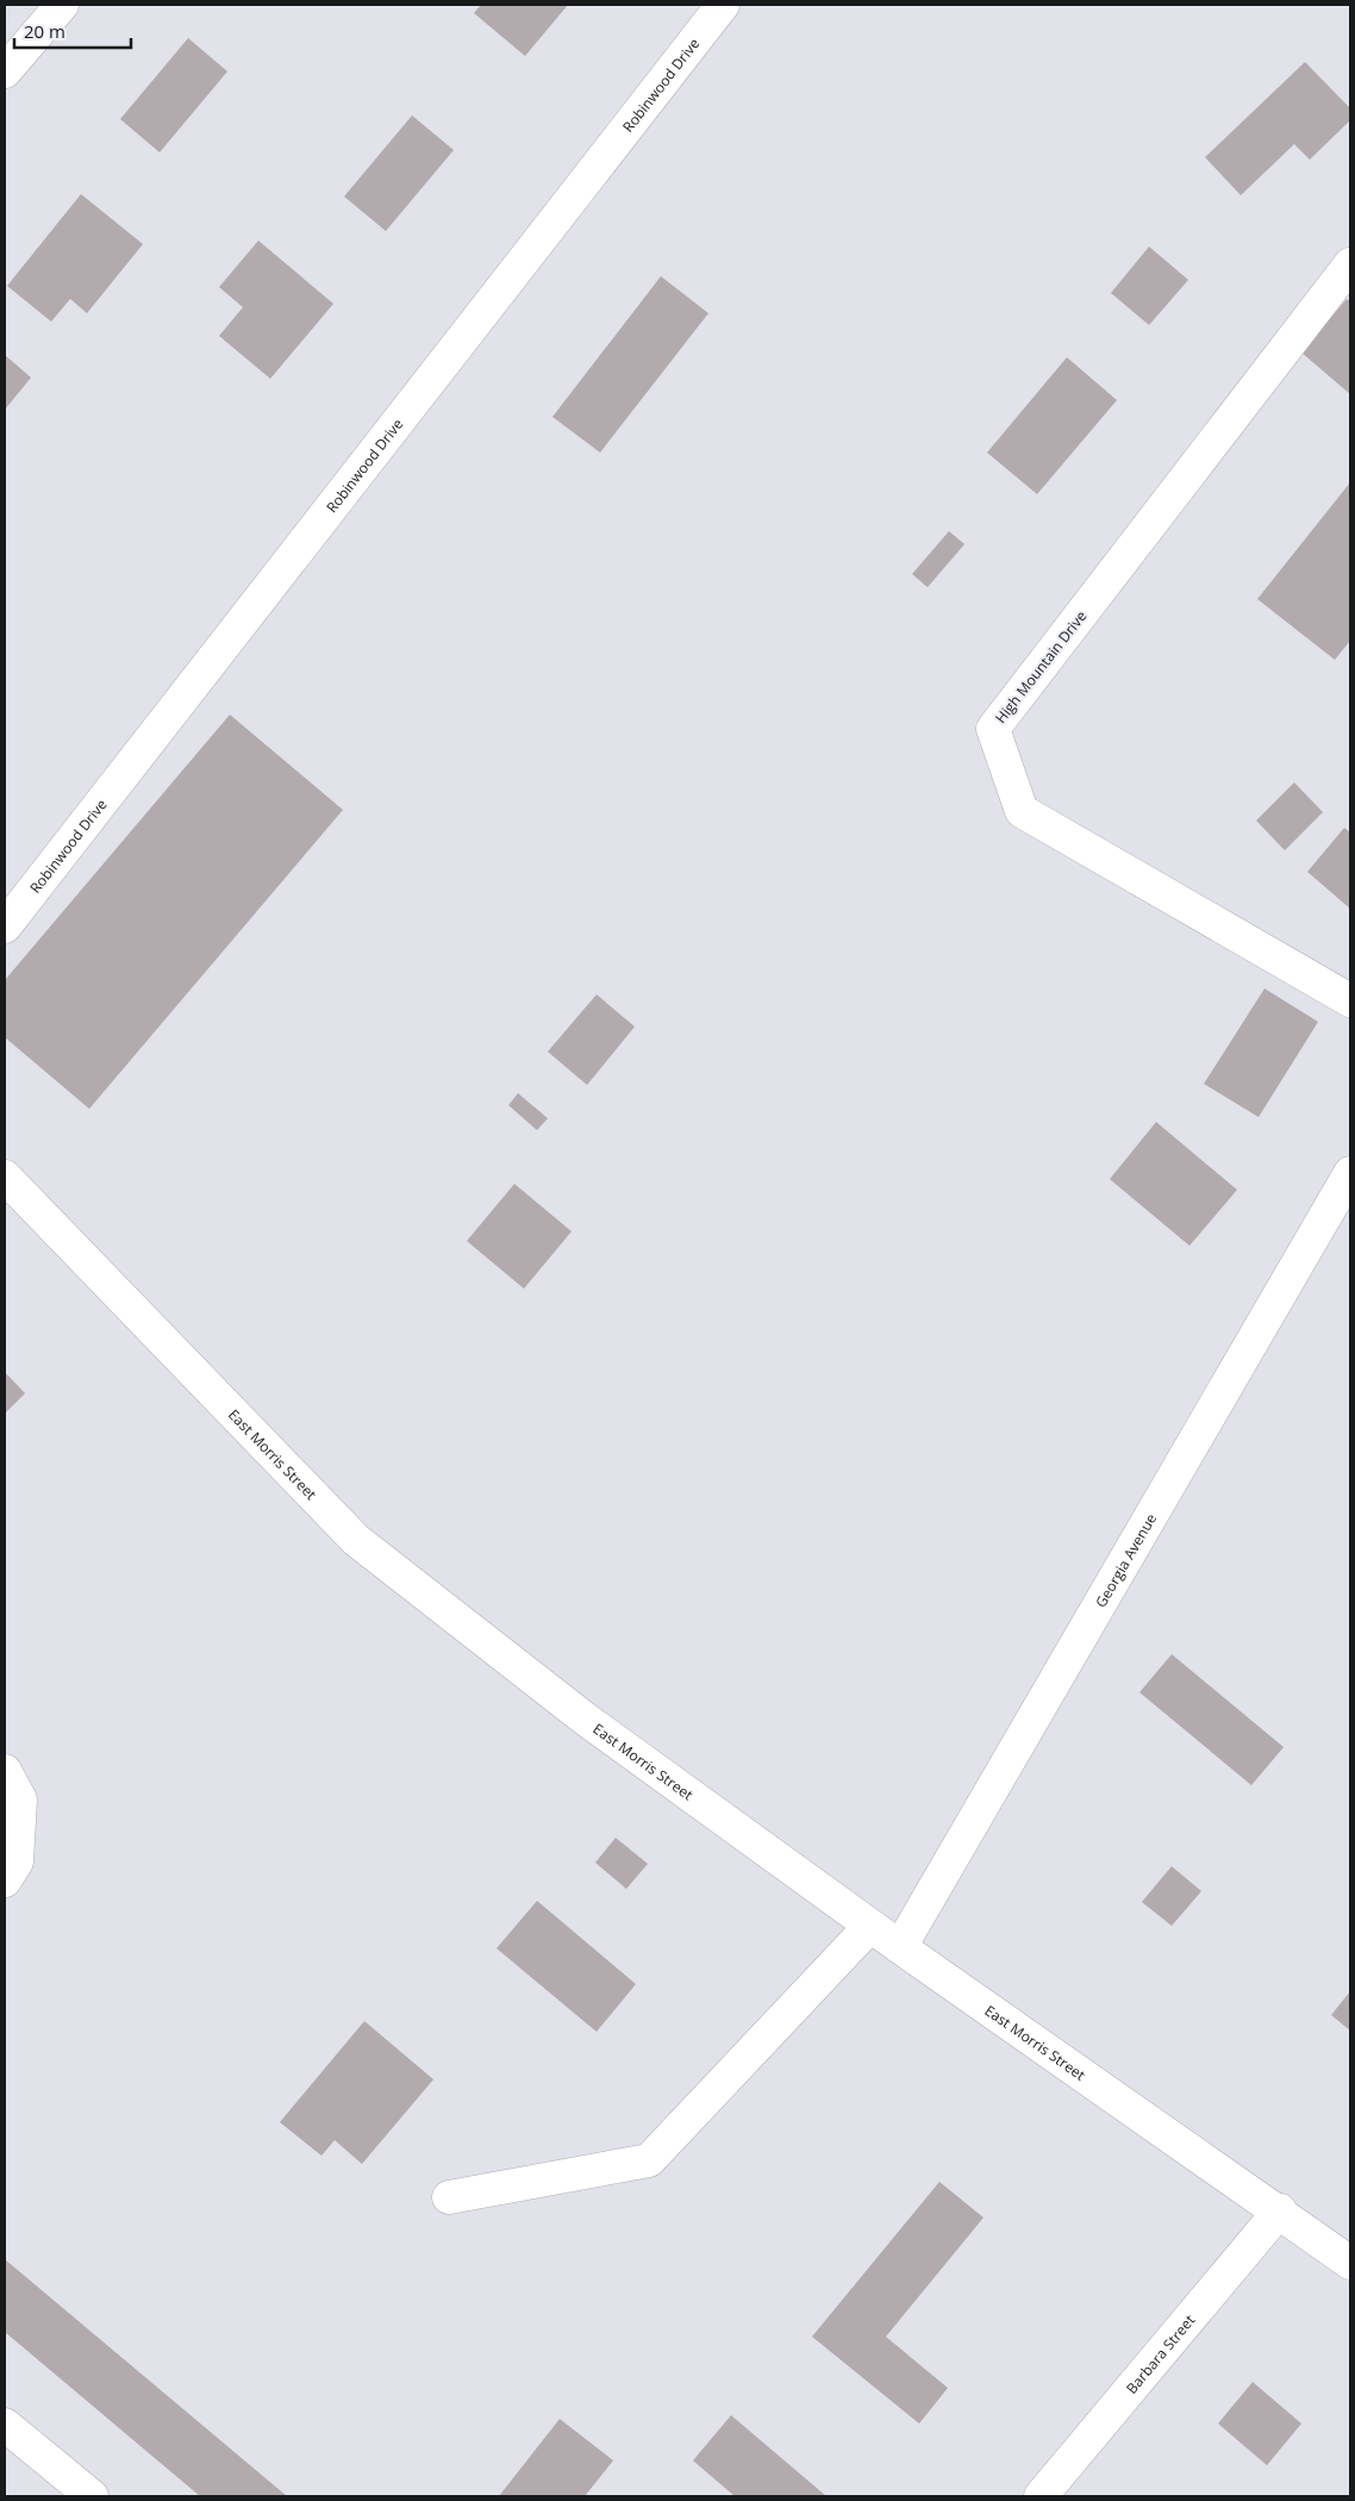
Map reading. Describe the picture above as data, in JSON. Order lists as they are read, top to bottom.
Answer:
{
  "streets": {
    "street": [
      "Robinwood Drive",
      "High Mountain Drive",
      "East Morris Street",
      "Georgia Avenue",
      "Barbara Street"
    ]
  },
  "crossings": [
    ["East Morris Street", "Georgia Avenue"],
    ["East Morris Street", "Barbara Street"]
  ],
  "scale_bar": "20 m"
}
